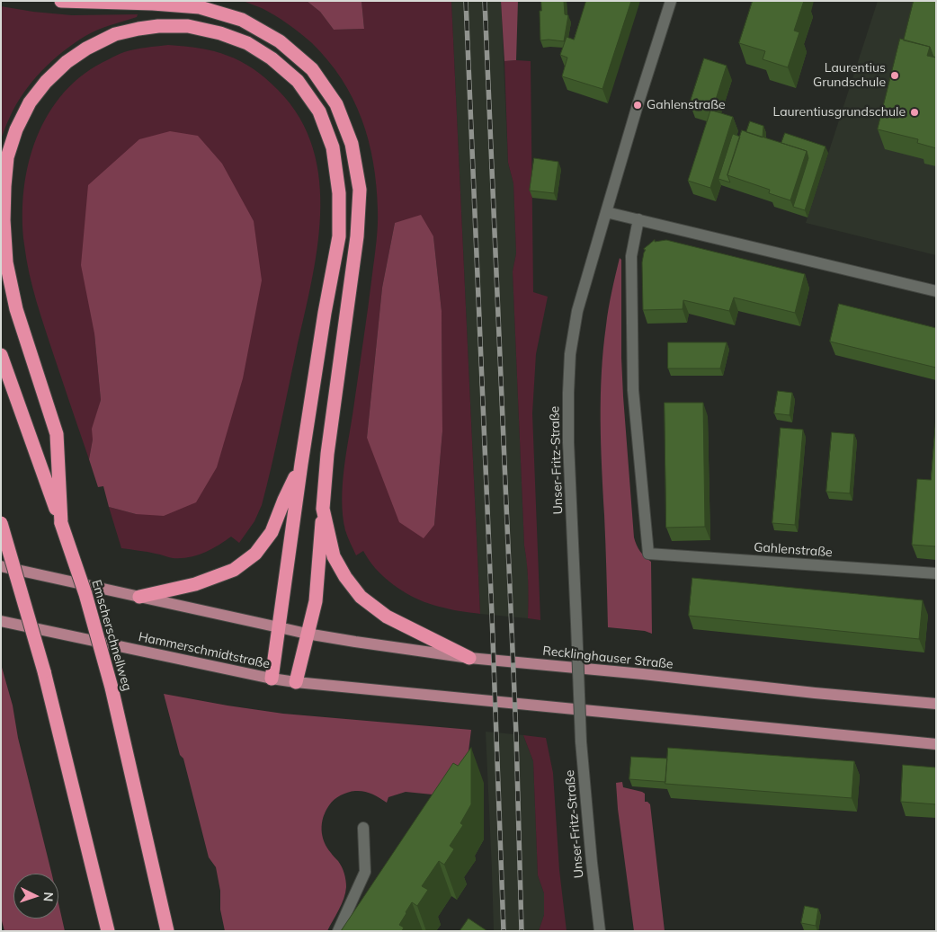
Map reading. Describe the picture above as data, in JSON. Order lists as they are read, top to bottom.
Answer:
{
  "streets": {
    "highway": ["Emscherschnellweg"],
    "main road": ["Hammerschmidtstraße", "Recklinghauser Straße"],
    "street": ["Unser-Fritz-Straße", "Gahlenstraße"]
  },
  "places": ["Laurentius Grundschule", "Gahlenstraße", "Laurentiusgrundschule"],
  "north": "right"
}
